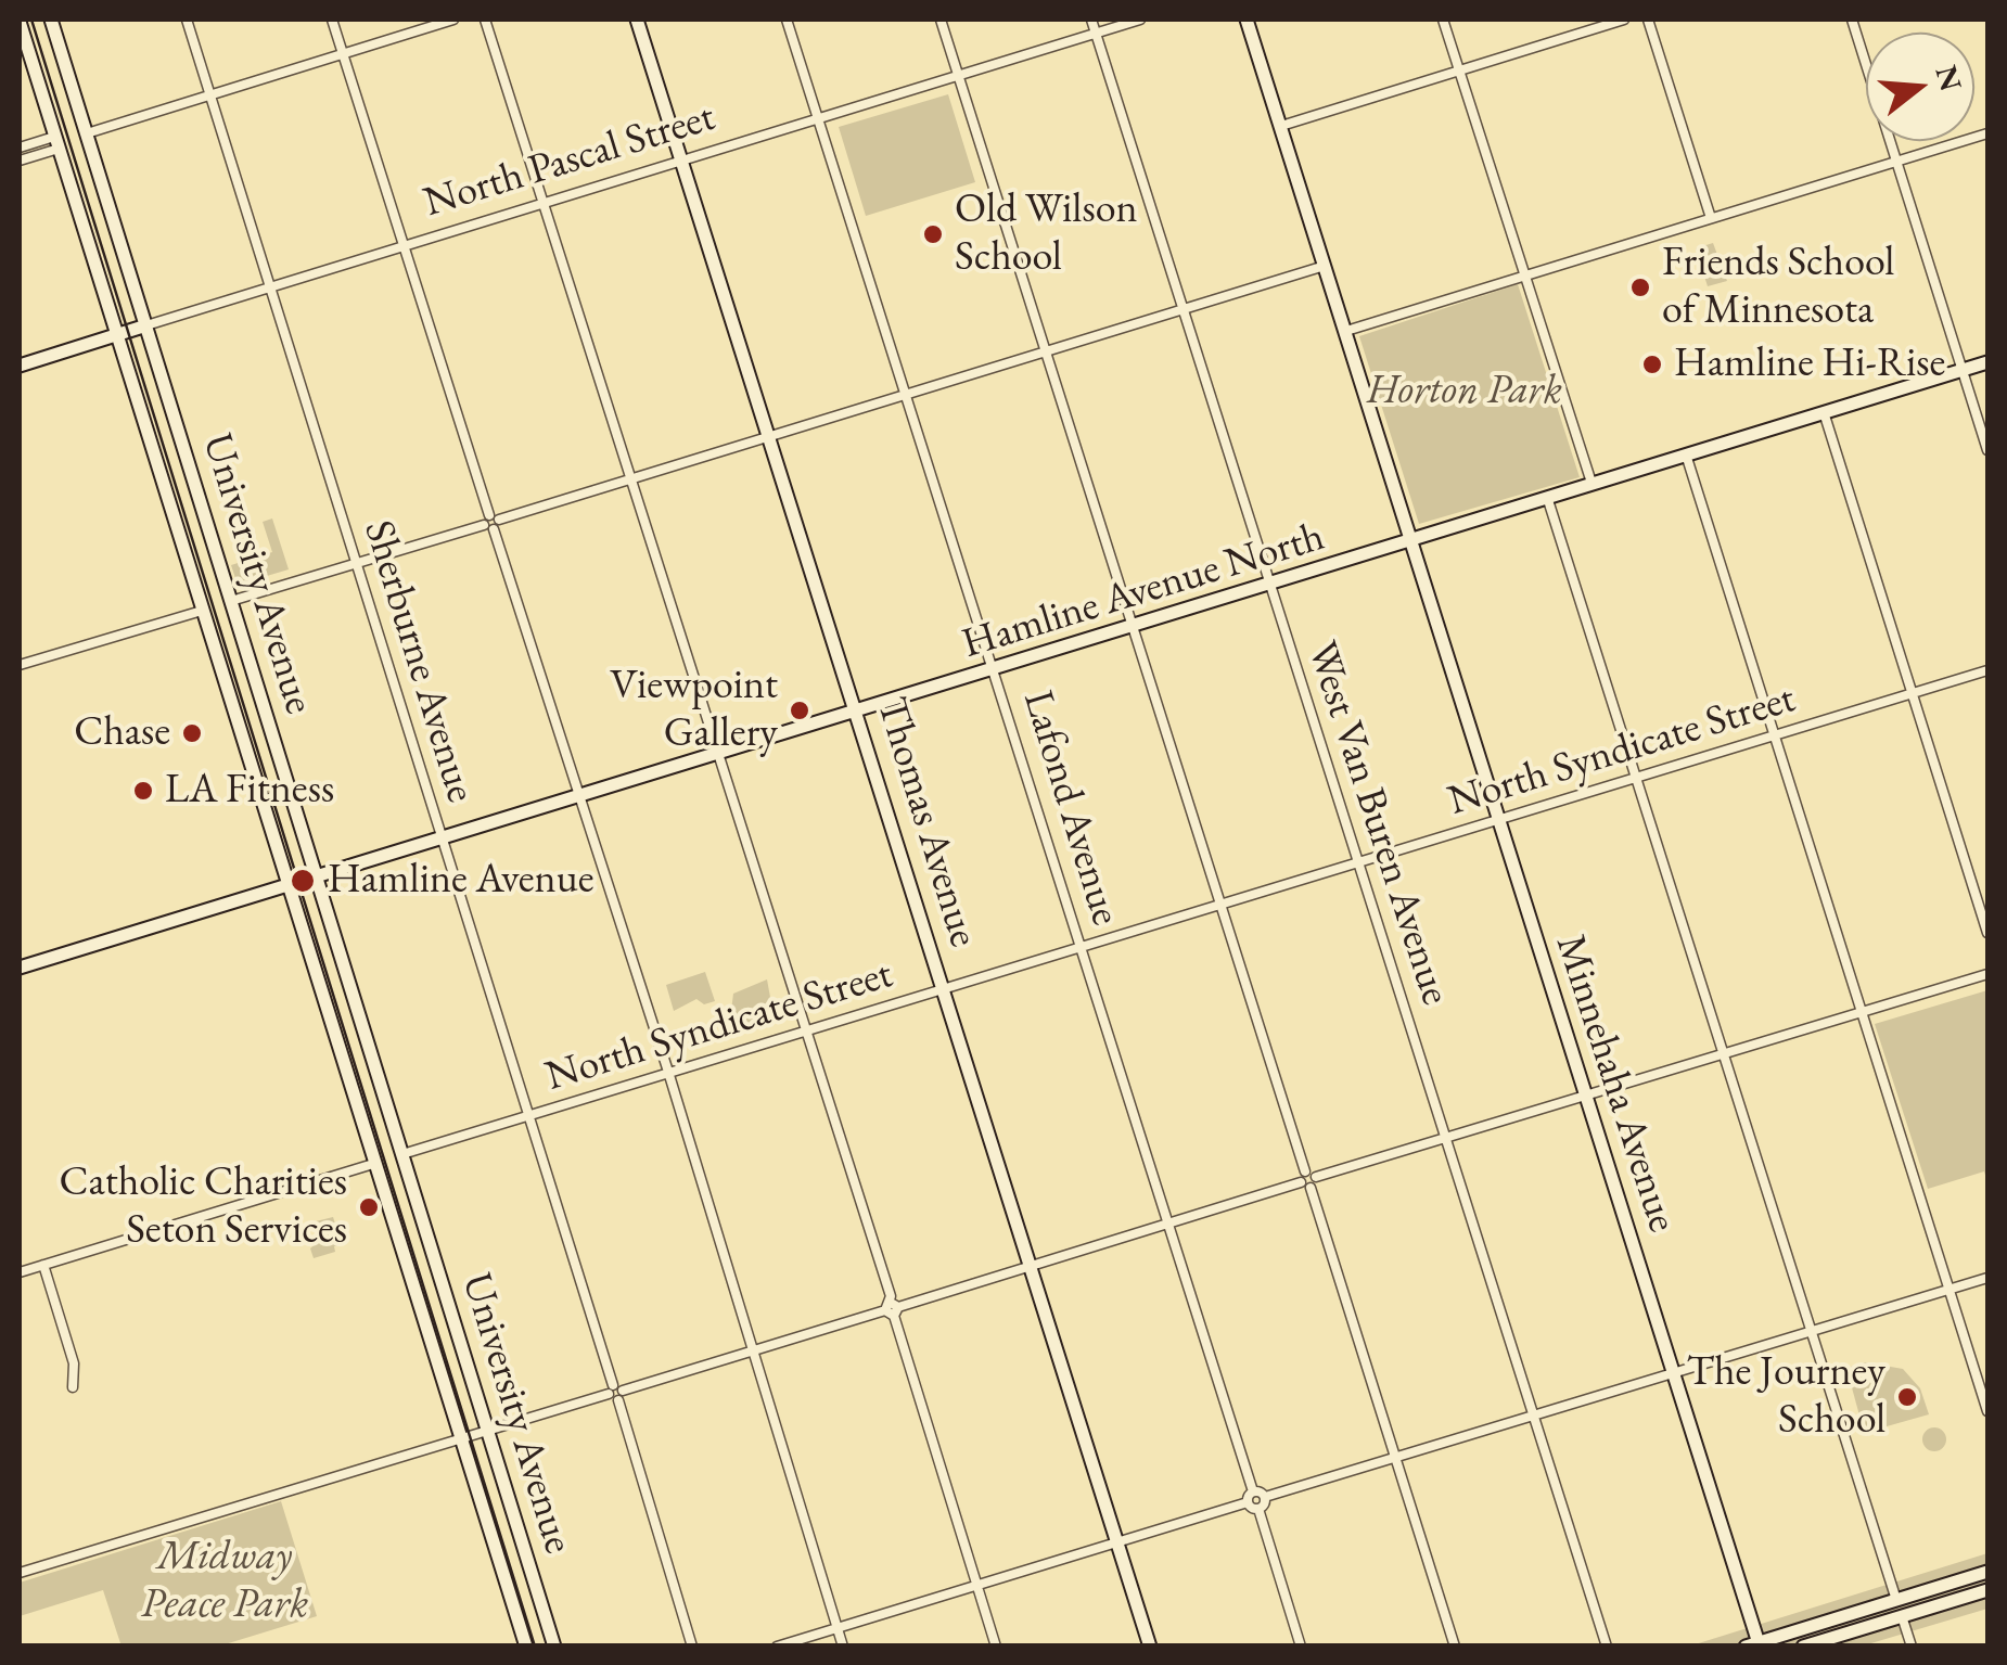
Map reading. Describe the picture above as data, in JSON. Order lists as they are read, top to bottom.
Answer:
{
  "streets": {
    "street": [
      "North Pascal Street",
      "University Avenue",
      "Hamline Avenue North",
      "Sherburne Avenue",
      "North Syndicate Street",
      "Lafond Avenue",
      "Thomas Avenue",
      "West Van Buren Avenue",
      "Minnehaha Avenue"
    ]
  },
  "crossings": [
    ["North Pascal Street", "University Avenue"],
    ["North Pascal Street", "Sherburne Avenue"],
    ["North Pascal Street", "Lafond Avenue"],
    ["North Pascal Street", "Thomas Avenue"],
    ["North Pascal Street", "West Van Buren Avenue"],
    ["University Avenue", "Hamline Avenue North"],
    ["University Avenue", "North Syndicate Street"],
    ["Hamline Avenue North", "Sherburne Avenue"],
    ["Hamline Avenue North", "Lafond Avenue"],
    ["Hamline Avenue North", "Thomas Avenue"],
    ["Hamline Avenue North", "West Van Buren Avenue"],
    ["Hamline Avenue North", "Minnehaha Avenue"],
    ["Sherburne Avenue", "North Syndicate Street"],
    ["North Syndicate Street", "Lafond Avenue"],
    ["North Syndicate Street", "Thomas Avenue"],
    ["North Syndicate Street", "West Van Buren Avenue"],
    ["North Syndicate Street", "Minnehaha Avenue"]
  ],
  "parks": ["Horton Park", "Midway Peace Park"],
  "places": [
    "Old Wilson School",
    "Friends School of Minnesota",
    "Hamline Hi-Rise",
    "Viewpoint Gallery",
    "Chase",
    "LA Fitness",
    "Hamline Avenue",
    "Catholic Charities Seton Services",
    "The Journey School"
  ],
  "north": "right"
}
